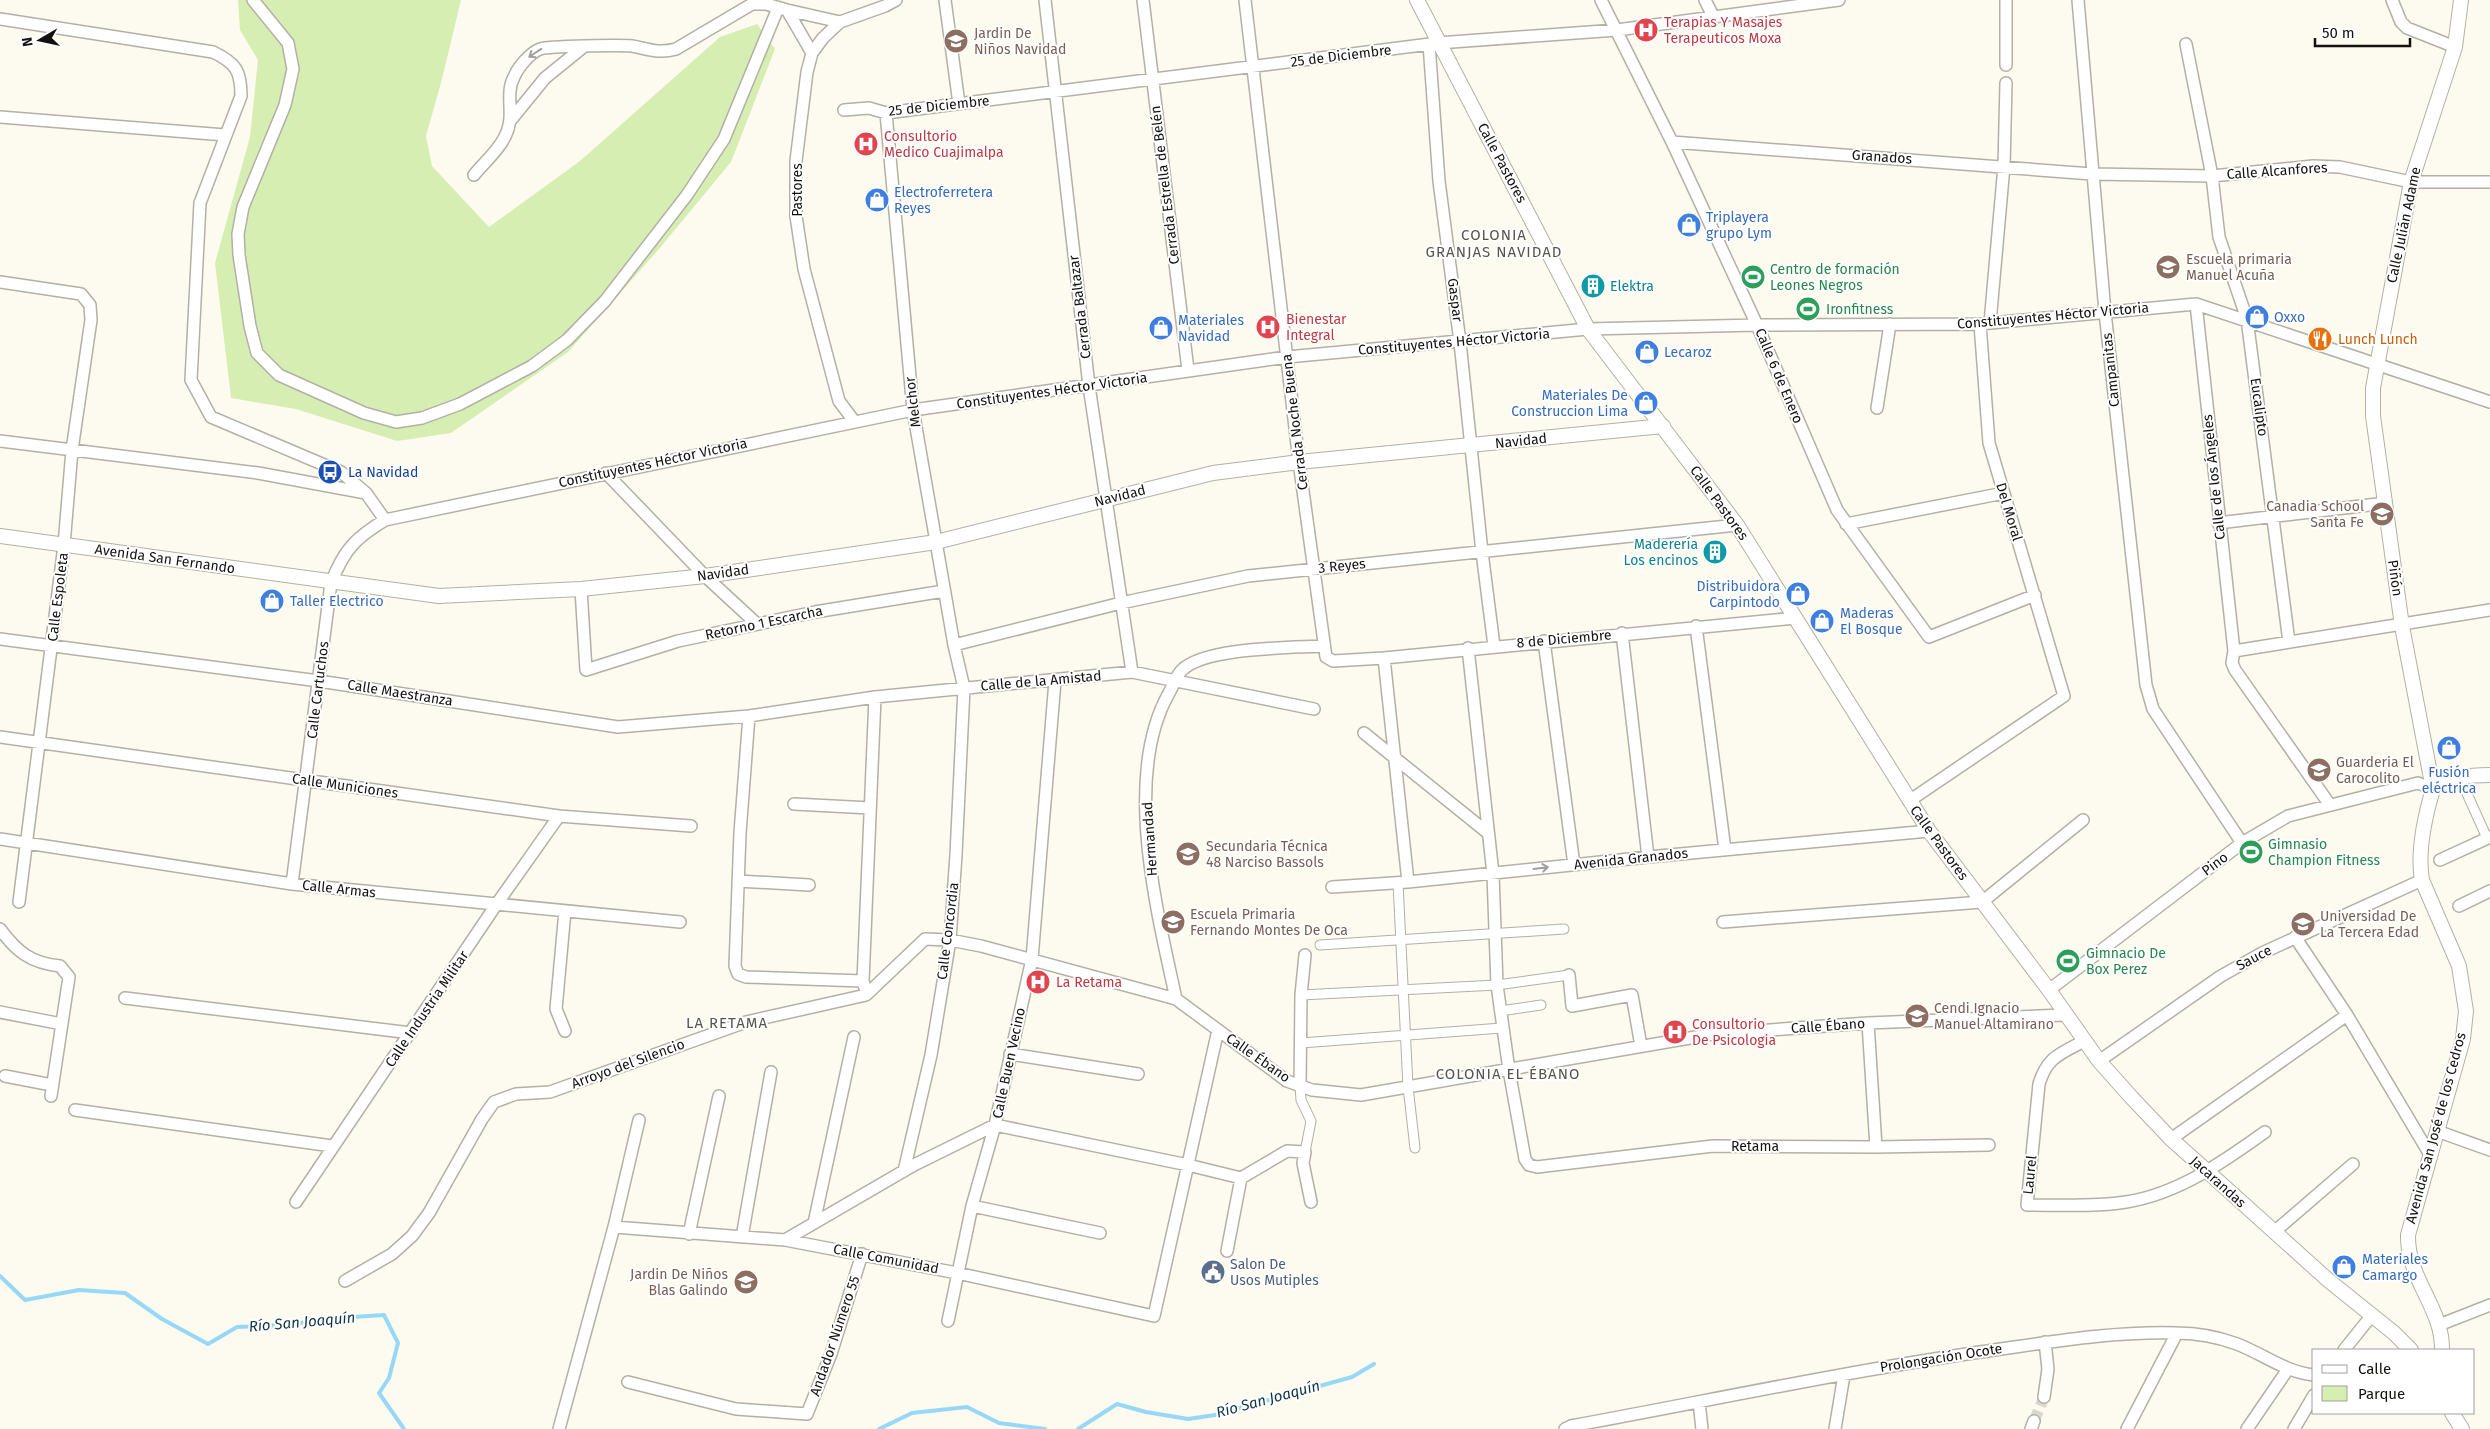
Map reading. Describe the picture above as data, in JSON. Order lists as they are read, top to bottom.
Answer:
{
  "streets": {
    "street": [
      "25 de Diciembre",
      "Granados",
      "Calle Pastores",
      "Calle Alcanfores",
      "Cerrada Estrella de Belén",
      "Pastores",
      "Calle Julián Adame",
      "Gaspar",
      "Cerrada Baltazar",
      "Constituyentes Héctor Victoria",
      "Campanitas",
      "Calle 6 de Enero",
      "Melchor",
      "Eucalipto",
      "Cerrada Noche Buena",
      "Navidad",
      "Calle de los Ángeles",
      "Del Moral",
      "Avenida San Fernando",
      "3 Reyes",
      "Piñón",
      "Calle Espoleta",
      "Retorno 1 Escarcha",
      "8 de Diciembre",
      "Calle de la Amistad",
      "Calle Cartuchos",
      "Calle Maestranza",
      "Calle Municiones",
      "Hermandad",
      "Avenida Granados",
      "Pino",
      "Calle Armas",
      "Calle Concordia",
      "Sauce",
      "Calle Industria Militar",
      "Calle Ébano",
      "Calle Buen Vecino",
      "Arroyo del Silencio",
      "Avenida San José de los Cedros",
      "Retama",
      "Laurel",
      "Jacarandas",
      "Calle Comunidad",
      "Andador Número 55",
      "Prolongación Ocote"
    ]
  },
  "crossings": [
    ["25 de Diciembre", "Calle Pastores"],
    ["25 de Diciembre", "Cerrada Estrella de Belén"],
    ["25 de Diciembre", "Gaspar"],
    ["25 de Diciembre", "Cerrada Baltazar"],
    ["25 de Diciembre", "Calle 6 de Enero"],
    ["25 de Diciembre", "Melchor"],
    ["25 de Diciembre", "Cerrada Noche Buena"],
    ["Granados", "Calle Alcanfores"],
    ["Granados", "Campanitas"],
    ["Granados", "Calle 6 de Enero"],
    ["Granados", "Del Moral"],
    ["Calle Pastores", "Gaspar"],
    ["Calle Pastores", "Constituyentes Héctor Victoria"],
    ["Calle Pastores", "Navidad"],
    ["Calle Pastores", "Del Moral"],
    ["Calle Pastores", "3 Reyes"],
    ["Calle Pastores", "8 de Diciembre"],
    ["Calle Pastores", "Avenida Granados"],
    ["Calle Pastores", "Pino"],
    ["Calle Pastores", "Jacarandas"],
    ["Calle Alcanfores", "Calle Julián Adame"],
    ["Calle Alcanfores", "Campanitas"],
    ["Calle Alcanfores", "Eucalipto"],
    ["Cerrada Estrella de Belén", "Constituyentes Héctor Victoria"],
    ["Pastores", "Constituyentes Héctor Victoria"],
    ["Calle Julián Adame", "Constituyentes Héctor Victoria"],
    ["Calle Julián Adame", "Piñón"],
    ["Gaspar", "Constituyentes Héctor Victoria"],
    ["Gaspar", "Navidad"],
    ["Gaspar", "3 Reyes"],
    ["Gaspar", "8 de Diciembre"],
    ["Cerrada Baltazar", "Constituyentes Héctor Victoria"],
    ["Cerrada Baltazar", "Navidad"],
    ["Cerrada Baltazar", "3 Reyes"],
    ["Cerrada Baltazar", "Calle de la Amistad"],
    ["Constituyentes Héctor Victoria", "Campanitas"],
    ["Constituyentes Héctor Victoria", "Calle 6 de Enero"],
    ["Constituyentes Héctor Victoria", "Melchor"],
    ["Constituyentes Héctor Victoria", "Eucalipto"],
    ["Constituyentes Héctor Victoria", "Cerrada Noche Buena"],
    ["Constituyentes Héctor Victoria", "Calle de los Ángeles"],
    ["Constituyentes Héctor Victoria", "Del Moral"],
    ["Constituyentes Héctor Victoria", "Piñón"],
    ["Constituyentes Héctor Victoria", "Calle Cartuchos"],
    ["Campanitas", "Pino"],
    ["Calle 6 de Enero", "Del Moral"],
    ["Melchor", "Navidad"],
    ["Melchor", "3 Reyes"],
    ["Melchor", "Retorno 1 Escarcha"],
    ["Melchor", "Calle de la Amistad"],
    ["Melchor", "Calle Concordia"],
    ["Cerrada Noche Buena", "Navidad"],
    ["Cerrada Noche Buena", "3 Reyes"],
    ["Cerrada Noche Buena", "8 de Diciembre"],
    ["Navidad", "Avenida San Fernando"],
    ["Navidad", "Retorno 1 Escarcha"],
    ["Calle de los Ángeles", "Pino"],
    ["Avenida San Fernando", "Calle Espoleta"],
    ["Avenida San Fernando", "Retorno 1 Escarcha"],
    ["Avenida San Fernando", "Calle Cartuchos"],
    ["Piñón", "Pino"],
    ["Piñón", "Avenida San José de los Cedros"],
    ["Calle Espoleta", "Calle Maestranza"],
    ["Calle Espoleta", "Calle Municiones"],
    ["Calle Espoleta", "Calle Armas"],
    ["Calle de la Amistad", "Calle Maestranza"],
    ["Calle de la Amistad", "Hermandad"],
    ["Calle de la Amistad", "Calle Concordia"],
    ["Calle de la Amistad", "Calle Buen Vecino"],
    ["Calle Cartuchos", "Calle Maestranza"],
    ["Calle Cartuchos", "Calle Municiones"],
    ["Calle Cartuchos", "Calle Armas"],
    ["Calle Municiones", "Calle Industria Militar"],
    ["Hermandad", "Calle Ébano"],
    ["Pino", "Avenida San José de los Cedros"],
    ["Pino", "Jacarandas"],
    ["Calle Armas", "Calle Industria Militar"],
    ["Sauce", "Avenida San José de los Cedros"],
    ["Sauce", "Jacarandas"],
    ["Calle Ébano", "Retama"],
    ["Calle Ébano", "Jacarandas"],
    ["Calle Buen Vecino", "Calle Comunidad"],
    ["Laurel", "Jacarandas"],
    ["Calle Comunidad", "Andador Número 55"]
  ],
  "districts": ["COLONIA GRANJAS NAVIDAD", "LA RETAMA", "COLONIA EL ÉBANO"],
  "water": ["Río San Joaquín"],
  "places": {
    "hospital": [
      "Terapias Y Masajes Terapeuticos Moxa",
      "Consultorio Medico Cuajimalpa",
      "Bienestar Integral",
      "La Retama",
      "Consultorio De Psicologia"
    ],
    "school or university": [
      "Jardin De Niños Navidad",
      "Escuela primaria Manuel Acuña",
      "Canadia School Santa Fe",
      "Guarderia El Carocolito",
      "Secundaria Técnica 48 Narciso Bassols",
      "Escuela Primaria Fernando Montes De Oca",
      "Universidad De La Tercera Edad",
      "Cendi Ignacio Manuel Altamirano",
      "Jardin De Niños Blas Galindo"
    ],
    "shop": [
      "Electroferretera Reyes",
      "Triplayera grupo Lym",
      "Oxxo",
      "Materiales Navidad",
      "Lecaroz",
      "Materiales De Construccion Lima",
      "Distribuidora Carpintodo",
      "Taller Electrico",
      "Maderas El Bosque",
      "Fusión eléctrica",
      "Materiales Camargo"
    ],
    "sports": [
      "Centro de formación Leones Negros",
      "Ironfitness",
      "Gimnasio Champion Fitness",
      "Gimnacio De Box Perez"
    ],
    "building": ["Elektra", "Maderería Los encinos"],
    "restaurant": ["Lunch Lunch"],
    "bus stop": ["La Navidad"],
    "public building": ["Salon De Usos Mutiples"]
  },
  "legend": ["Calle", "Parque"],
  "scale_bar": "50 m",
  "north": "left"
}
